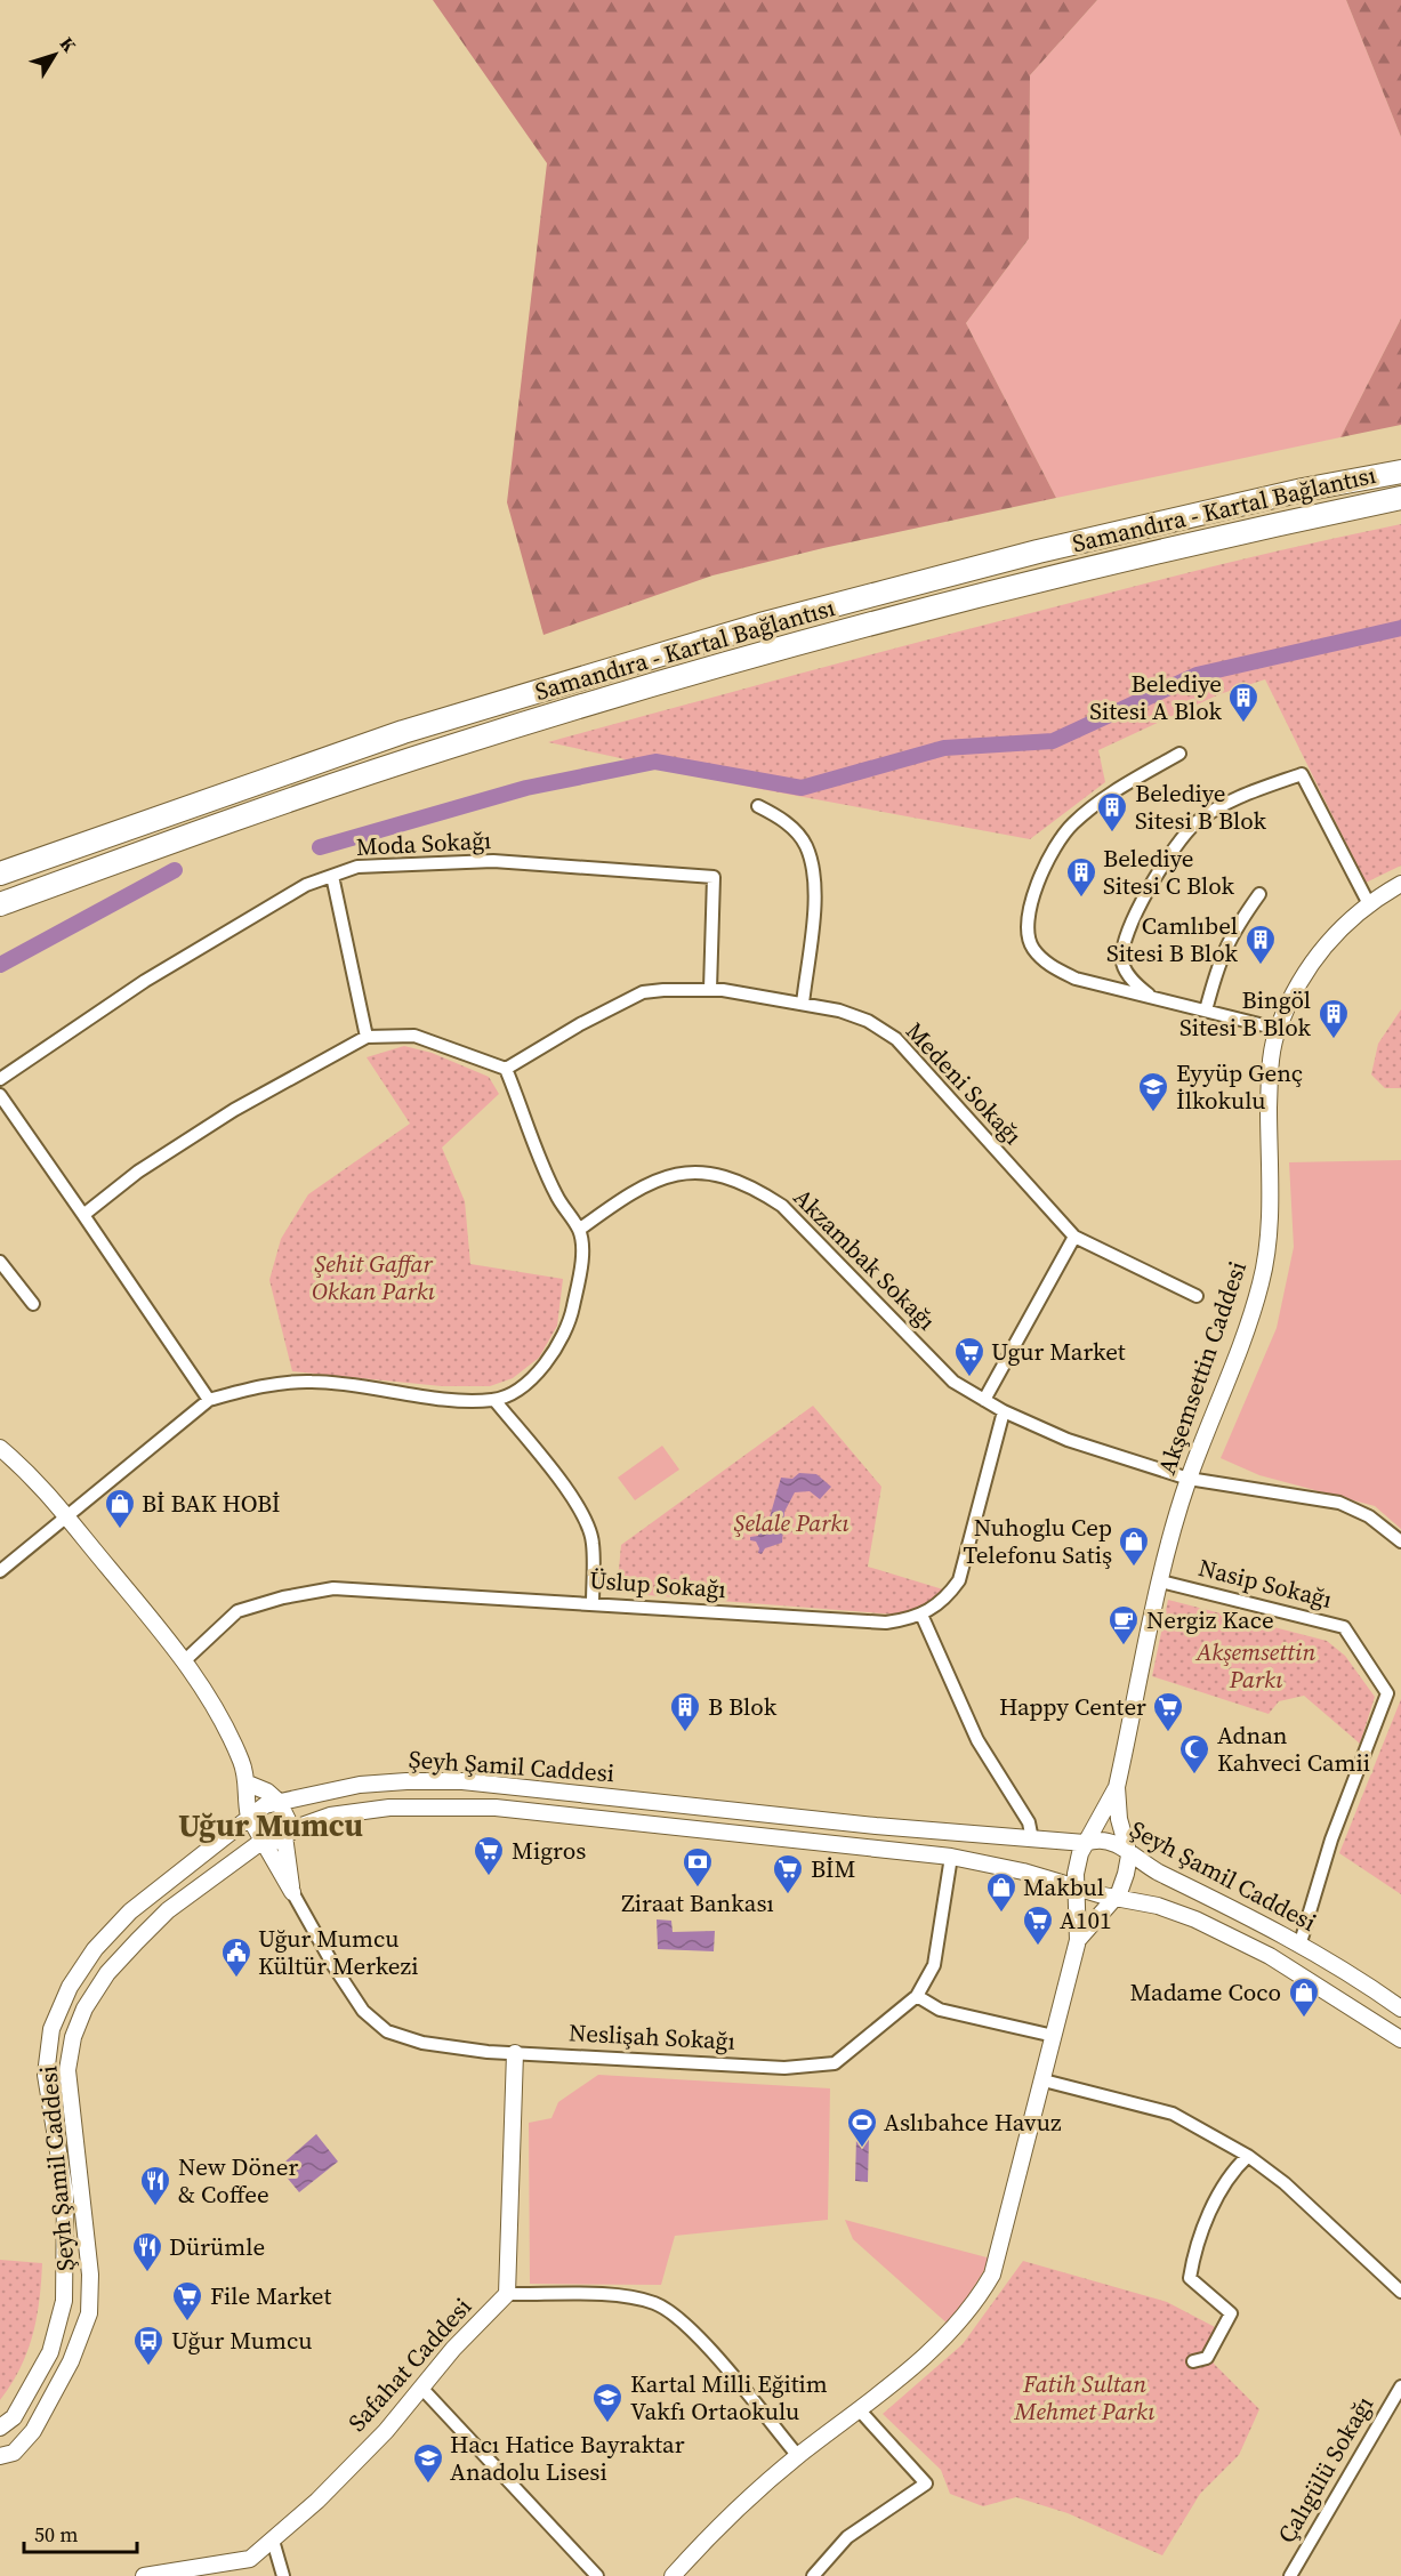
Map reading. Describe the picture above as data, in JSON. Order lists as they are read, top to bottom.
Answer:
{
  "streets": {
    "highway": ["Samandıra - Kartal Bağlantısı"],
    "street": [
      "Moda Sokağı",
      "Medeni Sokağı",
      "Akzambak Sokağı",
      "Akşemsettin Caddesi",
      "Nasip Sokağı",
      "Üslup Sokağı",
      "Şeyh Şamil Caddesi",
      "Neslişah Sokağı",
      "Safahat Caddesi",
      "Çalıgülü Sokağı"
    ]
  },
  "crossings": [
    ["Moda Sokağı", "Medeni Sokağı"],
    ["Akzambak Sokağı", "Akşemsettin Caddesi"],
    ["Akzambak Sokağı", "Üslup Sokağı"],
    ["Akşemsettin Caddesi", "Nasip Sokağı"],
    ["Akşemsettin Caddesi", "Şeyh Şamil Caddesi"],
    ["Nasip Sokağı", "Şeyh Şamil Caddesi"],
    ["Şeyh Şamil Caddesi", "Neslişah Sokağı"],
    ["Neslişah Sokağı", "Safahat Caddesi"]
  ],
  "districts": ["Uğur Mumcu"],
  "parks": [
    "Şehit Gaffar Okkan Parkı",
    "Şelale Parkı",
    "Akşemsettin Parkı",
    "Fatih Sultan Mehmet Parkı"
  ],
  "places": {
    "building": [
      "Belediye Sitesi A Blok",
      "Belediye Sitesi B Blok",
      "Belediye Sitesi C Blok",
      "Camlıbel Sitesi B Blok",
      "Bingöl Sitesi B Blok",
      "B Blok"
    ],
    "school or university": ["Eyyüp Genç İlkokulu", "Kartal Milli Eğitim Vakfı Ortaokulu", "Hacı Hatice Bayraktar Anadolu Lisesi"],
    "supermarket": [
      "Ugur Market",
      "Happy Center",
      "Migros",
      "BİM",
      "A101",
      "File Market"
    ],
    "shop": [
      "Bİ BAK HOBİ",
      "Nuhoglu Cep Telefonu Satiş",
      "Makbul",
      "Madame Coco"
    ],
    "cafe": ["Nergiz Kace"],
    "mosque": ["Adnan Kahveci Camii"],
    "bank": ["Ziraat Bankası"],
    "public building": ["Uğur Mumcu Kültür Merkezi"],
    "sports": ["Aslıbahce Havuz"],
    "restaurant": ["New Döner & Coffee", "Dürümle"],
    "bus stop": ["Uğur Mumcu"]
  },
  "scale_bar": "50 m",
  "north": "top right"
}
